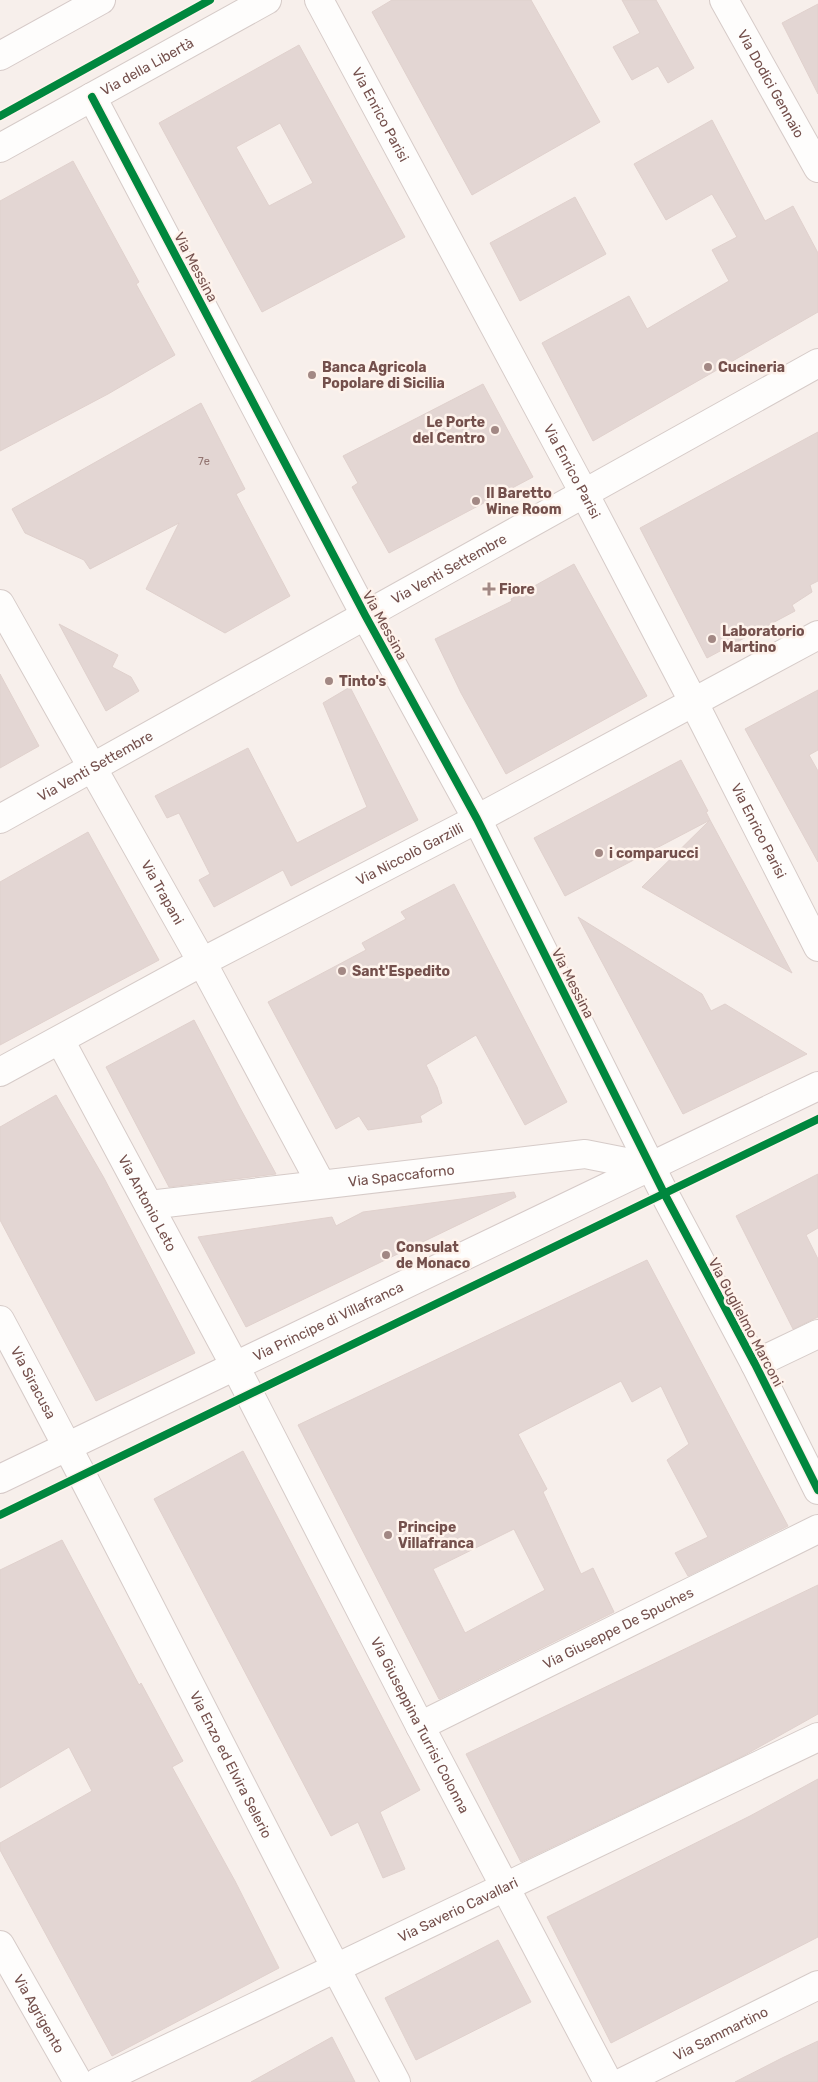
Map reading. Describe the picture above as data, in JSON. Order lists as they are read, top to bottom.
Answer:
{
  "streets": {
    "street": [
      "Via della Libertà",
      "Via Dodici Gennaio",
      "Via Enrico Parisi",
      "Via Messina",
      "Via Venti Settembre",
      "Via Niccolò Garzilli",
      "Via Trapani",
      "Via Spaccaforno",
      "Via Antonio Leto",
      "Via Principe di Villafranca",
      "Via Guglielmo Marconi",
      "Via Siracusa",
      "Via Giuseppe De Spuches",
      "Via Giuseppina Turrisi Colonna",
      "Via Enzo ed Elvira Selerio",
      "Via Saverio Cavallari",
      "Via Agrigento",
      "Via Sammartino"
    ]
  },
  "crossings": [
    ["Via della Libertà", "Via Messina"],
    ["Via Enrico Parisi", "Via Venti Settembre"],
    ["Via Enrico Parisi", "Via Niccolò Garzilli"],
    ["Via Messina", "Via Venti Settembre"],
    ["Via Messina", "Via Niccolò Garzilli"],
    ["Via Messina", "Via Spaccaforno"],
    ["Via Messina", "Via Principe di Villafranca"],
    ["Via Messina", "Via Guglielmo Marconi"],
    ["Via Venti Settembre", "Via Trapani"],
    ["Via Niccolò Garzilli", "Via Trapani"],
    ["Via Niccolò Garzilli", "Via Antonio Leto"],
    ["Via Trapani", "Via Spaccaforno"],
    ["Via Spaccaforno", "Via Antonio Leto"],
    ["Via Spaccaforno", "Via Principe di Villafranca"],
    ["Via Spaccaforno", "Via Guglielmo Marconi"],
    ["Via Antonio Leto", "Via Principe di Villafranca"],
    ["Via Antonio Leto", "Via Giuseppina Turrisi Colonna"],
    ["Via Principe di Villafranca", "Via Guglielmo Marconi"],
    ["Via Principe di Villafranca", "Via Siracusa"],
    ["Via Principe di Villafranca", "Via Giuseppina Turrisi Colonna"],
    ["Via Principe di Villafranca", "Via Enzo ed Elvira Selerio"],
    ["Via Siracusa", "Via Enzo ed Elvira Selerio"],
    ["Via Giuseppe De Spuches", "Via Giuseppina Turrisi Colonna"],
    ["Via Giuseppina Turrisi Colonna", "Via Saverio Cavallari"],
    ["Via Enzo ed Elvira Selerio", "Via Saverio Cavallari"]
  ],
  "places": {
    "other": [
      "Cucineria",
      "Banca Agricola Popolare di Sicilia",
      "Le Porte del Centro",
      "Il Baretto Wine Room",
      "Laboratorio Martino",
      "Tinto's",
      "i comparucci",
      "Sant'Espedito",
      "Consulat de Monaco",
      "Principe Villafranca"
    ],
    "health": ["Fiore"]
  },
  "house_numbers": ["7e"]
}
